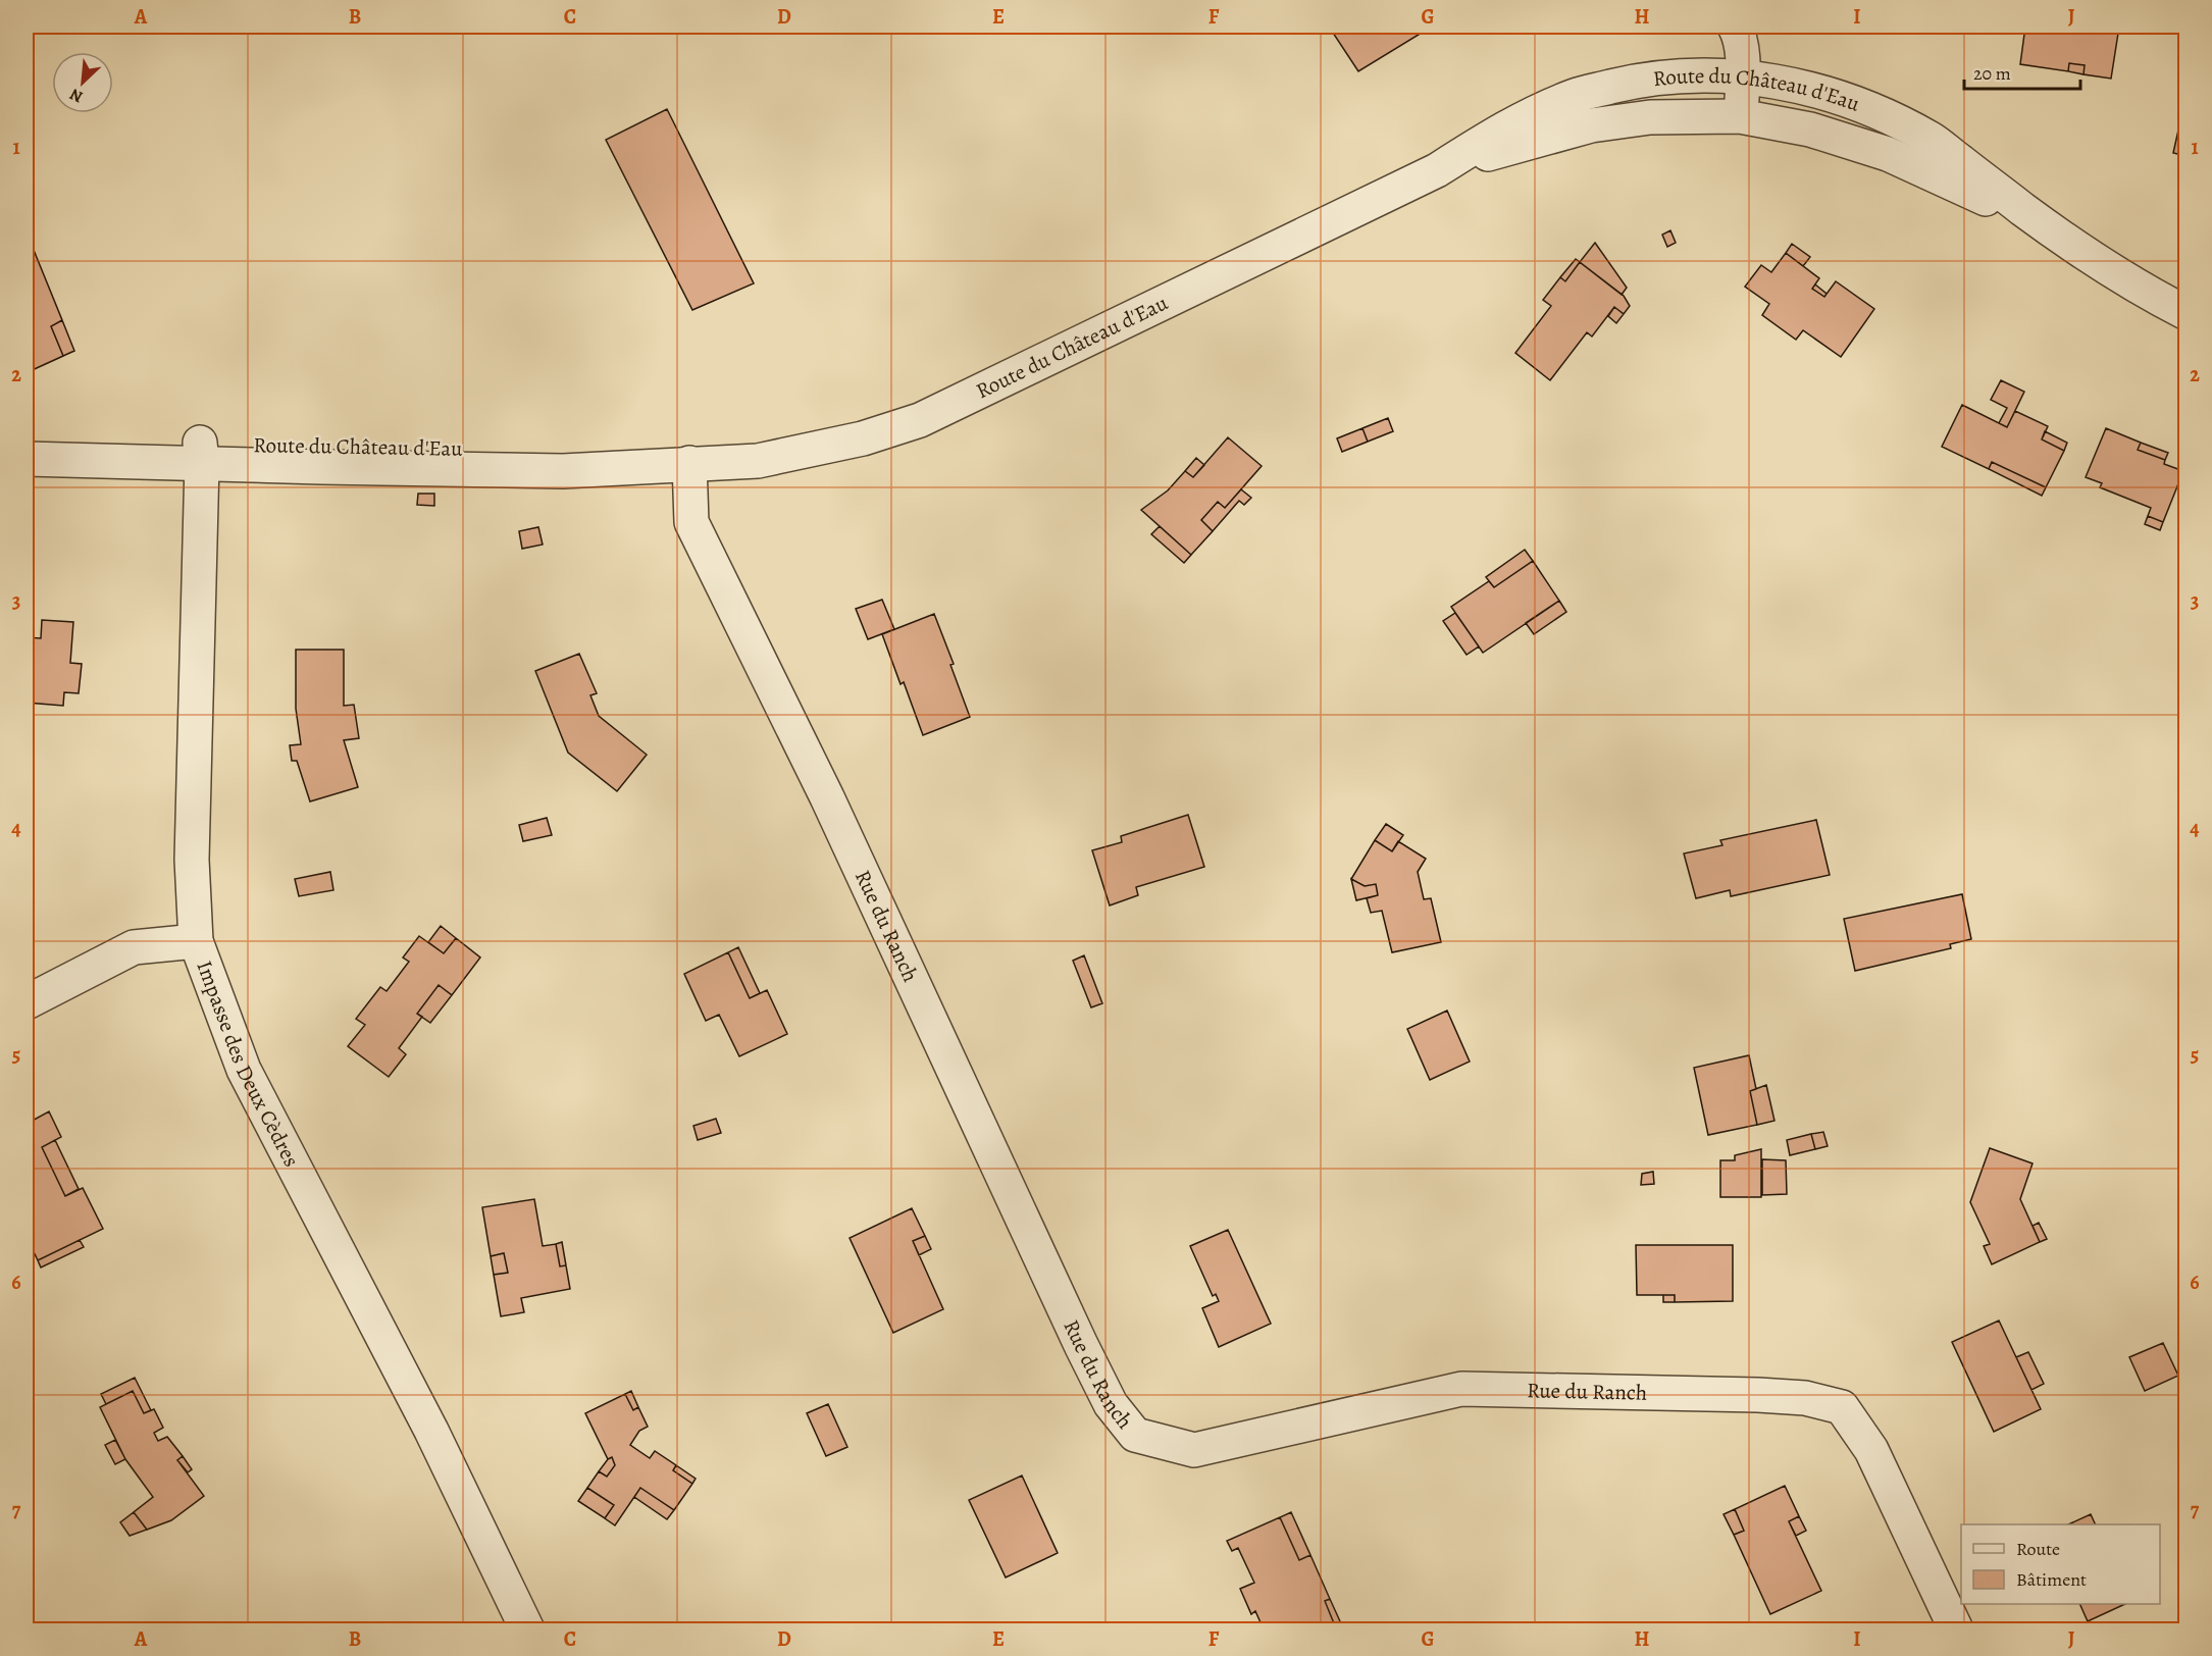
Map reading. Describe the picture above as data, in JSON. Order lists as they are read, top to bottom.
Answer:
{
  "streets": {
    "street": ["Route du Château d'Eau", "Rue du Ranch", "Impasse des Deux Cèdres"]
  },
  "crossings": [
    ["Route du Château d'Eau", "Rue du Ranch"],
    ["Route du Château d'Eau", "Impasse des Deux Cèdres"]
  ],
  "legend": ["Route", "Bâtiment"],
  "scale_bar": "20 m",
  "north": "bottom left",
  "grid": {
    "columns": [
      "A",
      "B",
      "C",
      "D",
      "E",
      "F",
      "G",
      "H",
      "I",
      "J"
    ],
    "rows": [
      "1",
      "2",
      "3",
      "4",
      "5",
      "6",
      "7"
    ]
  }
}
